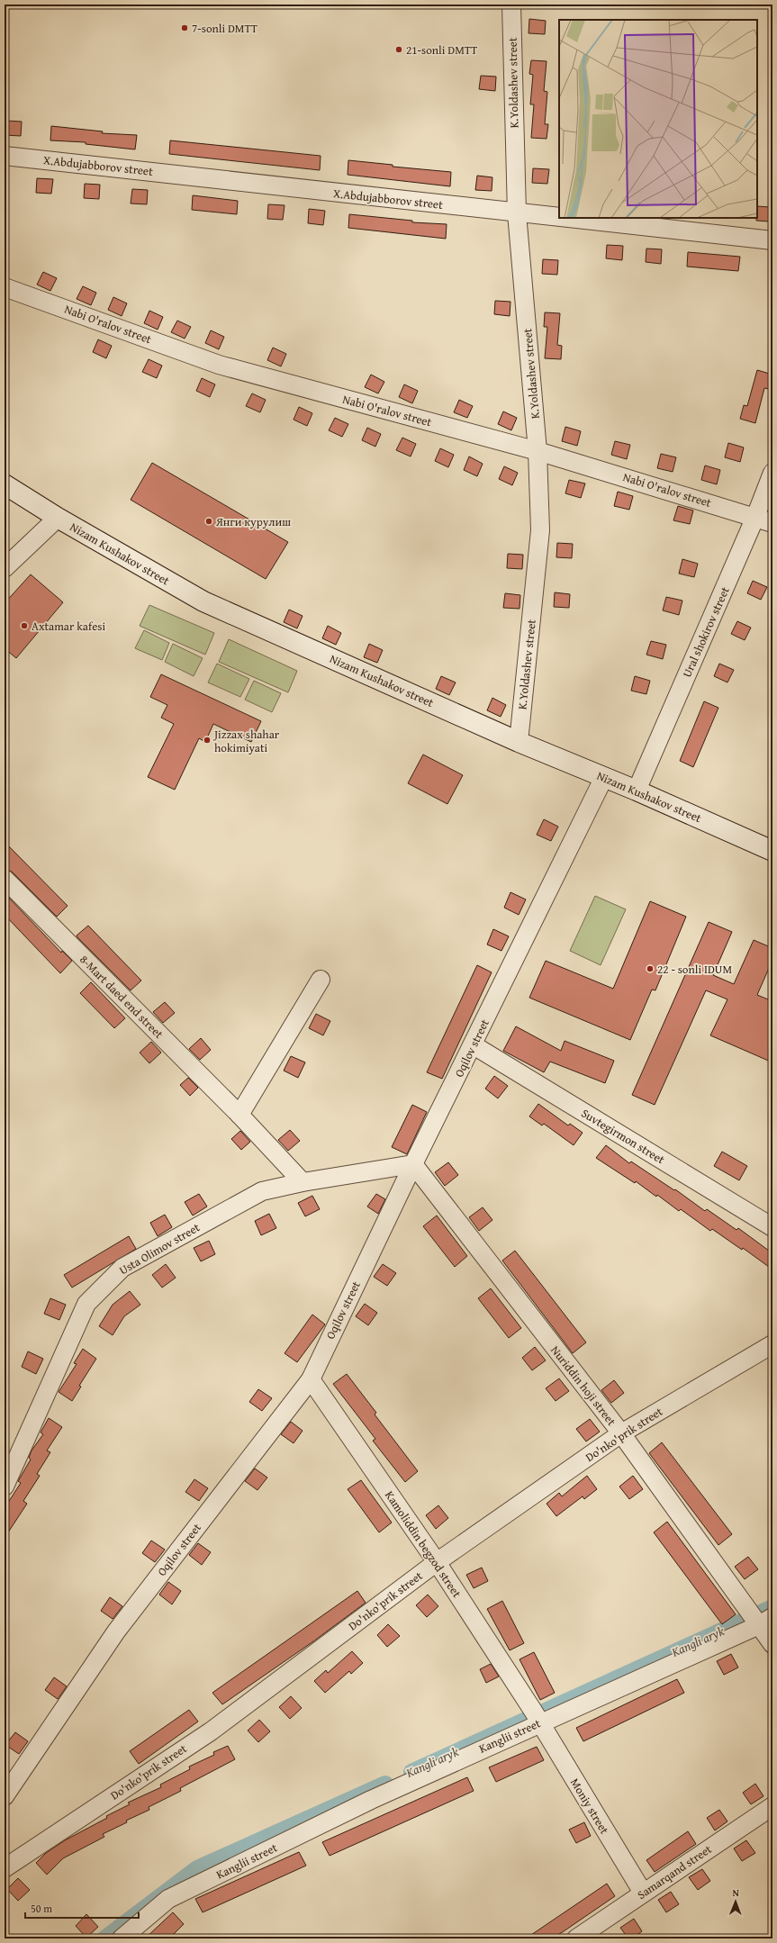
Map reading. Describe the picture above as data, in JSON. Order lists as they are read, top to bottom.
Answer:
{
  "streets": {
    "main road": ["Nizam Kushakov street"],
    "street": [
      "K.Yoldashev street",
      "X.Abdujabborov street",
      "Nabi O'ralov street",
      "Ural shokirov street",
      "8-Mart daed end street",
      "Oqilov street",
      "Suvtegirmon street",
      "Usta Olimov street",
      "Nuriddin hoji street",
      "Do'nko'prik street",
      "Kamoliddin begzod street",
      "Kanglii street",
      "Moniy street",
      "Samarqand street"
    ]
  },
  "crossings": [
    ["K.Yoldashev street", "X.Abdujabborov street"],
    ["K.Yoldashev street", "Nabi O'ralov street"],
    ["K.Yoldashev street", "Nizam Kushakov street"],
    ["Nabi O'ralov street", "Ural shokirov street"],
    ["Nizam Kushakov street", "Ural shokirov street"],
    ["Nizam Kushakov street", "Oqilov street"],
    ["8-Mart daed end street", "Usta Olimov street"],
    ["Oqilov street", "Suvtegirmon street"],
    ["Oqilov street", "Usta Olimov street"],
    ["Oqilov street", "Nuriddin hoji street"],
    ["Oqilov street", "Kamoliddin begzod street"],
    ["Usta Olimov street", "Nuriddin hoji street"],
    ["Nuriddin hoji street", "Do'nko'prik street"],
    ["Nuriddin hoji street", "Kanglii street"],
    ["Do'nko'prik street", "Kamoliddin begzod street"],
    ["Kamoliddin begzod street", "Kanglii street"],
    ["Kamoliddin begzod street", "Moniy street"],
    ["Kanglii street", "Moniy street"],
    ["Moniy street", "Samarqand street"]
  ],
  "water": ["Kangli aryk"],
  "places": [
    "7-sonli DMTT",
    "21-sonli DMTT",
    "Янги курулиш",
    "Axtamar kafesi",
    "Jizzax shahar hokimiyati",
    "22 - sonli IDUM"
  ],
  "scale_bar": "50 m",
  "north": "top"
}
